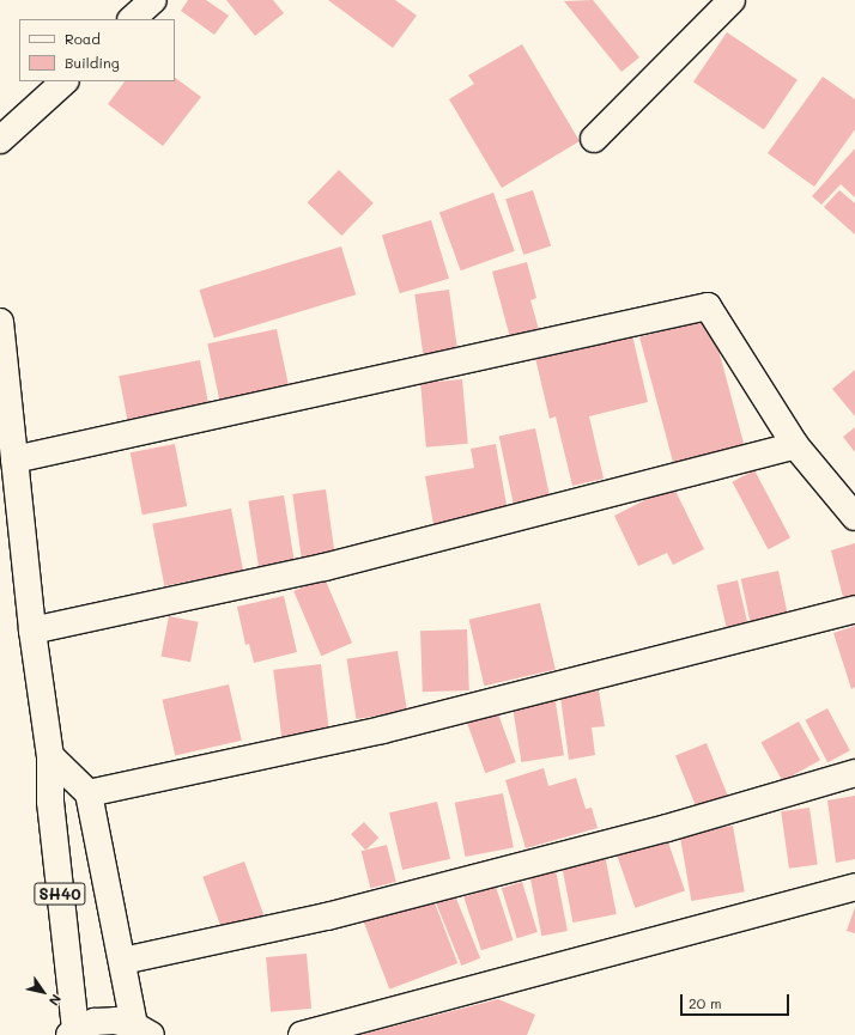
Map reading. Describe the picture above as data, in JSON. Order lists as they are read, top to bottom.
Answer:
{
  "streets": {
    "street": ["SH40"]
  },
  "legend": ["Road", "Building"],
  "scale_bar": "20 m",
  "north": "bottom right"
}
